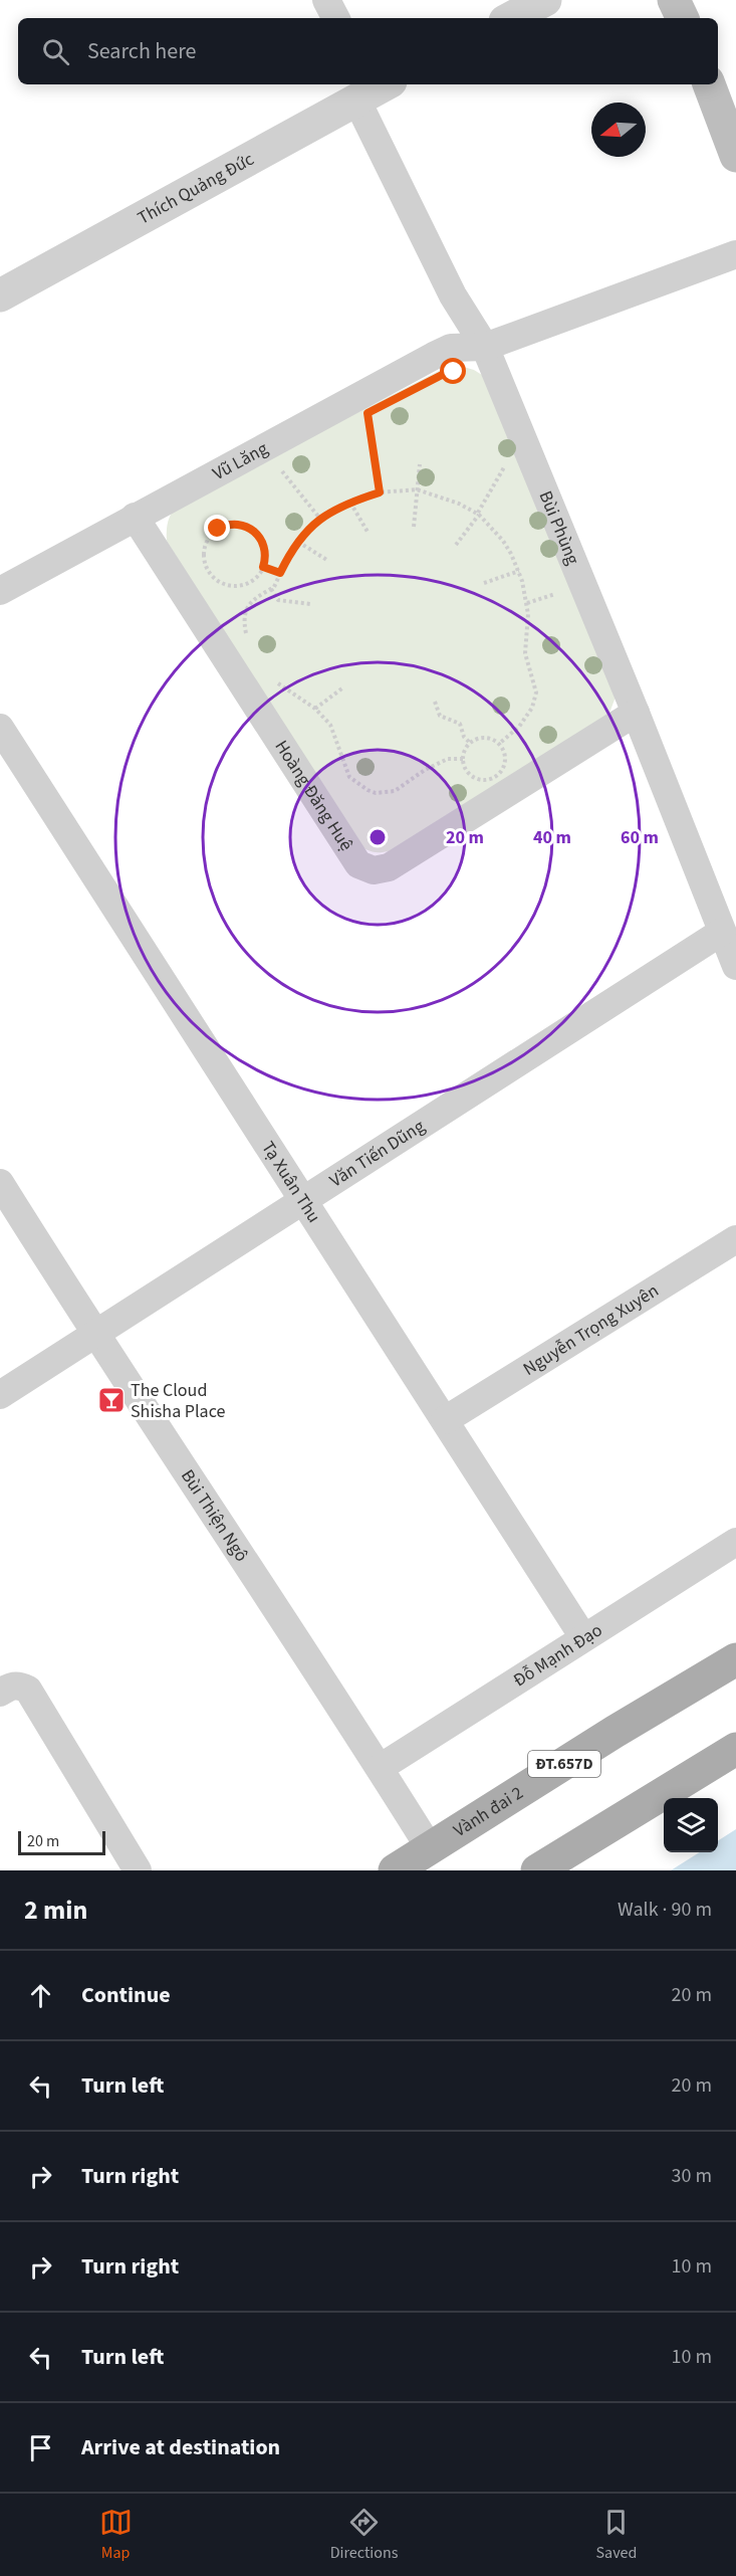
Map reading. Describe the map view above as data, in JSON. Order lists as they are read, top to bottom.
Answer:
{
  "streets": {
    "main road": ["ĐT.657D", "Vành đai 2"],
    "street": [
      "Thích Quảng Đức",
      "Vũ Lăng",
      "Bùi Phùng",
      "Hoàng Đăng Huệ",
      "Văn Tiến Dũng",
      "Tạ Xuân Thu",
      "Nguyễn Trọng Xuyên",
      "Bùi Thiện Ngô",
      "Đỗ Mạnh Đạo"
    ]
  },
  "crossings": [
    ["Thích Quảng Đức", "Bùi Phùng"],
    ["Vũ Lăng", "Bùi Phùng"],
    ["Vũ Lăng", "Hoàng Đăng Huệ"],
    ["Bùi Phùng", "Hoàng Đăng Huệ"],
    ["Bùi Phùng", "Văn Tiến Dũng"],
    ["Văn Tiến Dũng", "Tạ Xuân Thu"],
    ["Văn Tiến Dũng", "Bùi Thiện Ngô"],
    ["Tạ Xuân Thu", "Nguyễn Trọng Xuyên"],
    ["Tạ Xuân Thu", "Đỗ Mạnh Đạo"],
    ["Bùi Thiện Ngô", "Đỗ Mạnh Đạo"],
    ["Bùi Thiện Ngô", "Vành đai 2"]
  ],
  "places": {
    "bar": ["The Cloud Shisha Place"]
  },
  "scale_bar": "20 m",
  "north": "left",
  "page": {
    "search": "Search here",
    "scale": "20 m",
    "heading": ["2 min", "Walk · 90 m"],
    "list": [
      ["Continue", "20 m"],
      ["Turn left", "20 m"],
      ["Turn right", "30 m"],
      ["Turn right", "10 m"],
      ["Turn left", "10 m"],
      "Arrive at destination"
    ],
    "nav": ["Map", "Directions", "Saved"]
  },
  "rings": ["20 m", "40 m", "60 m"]
}
